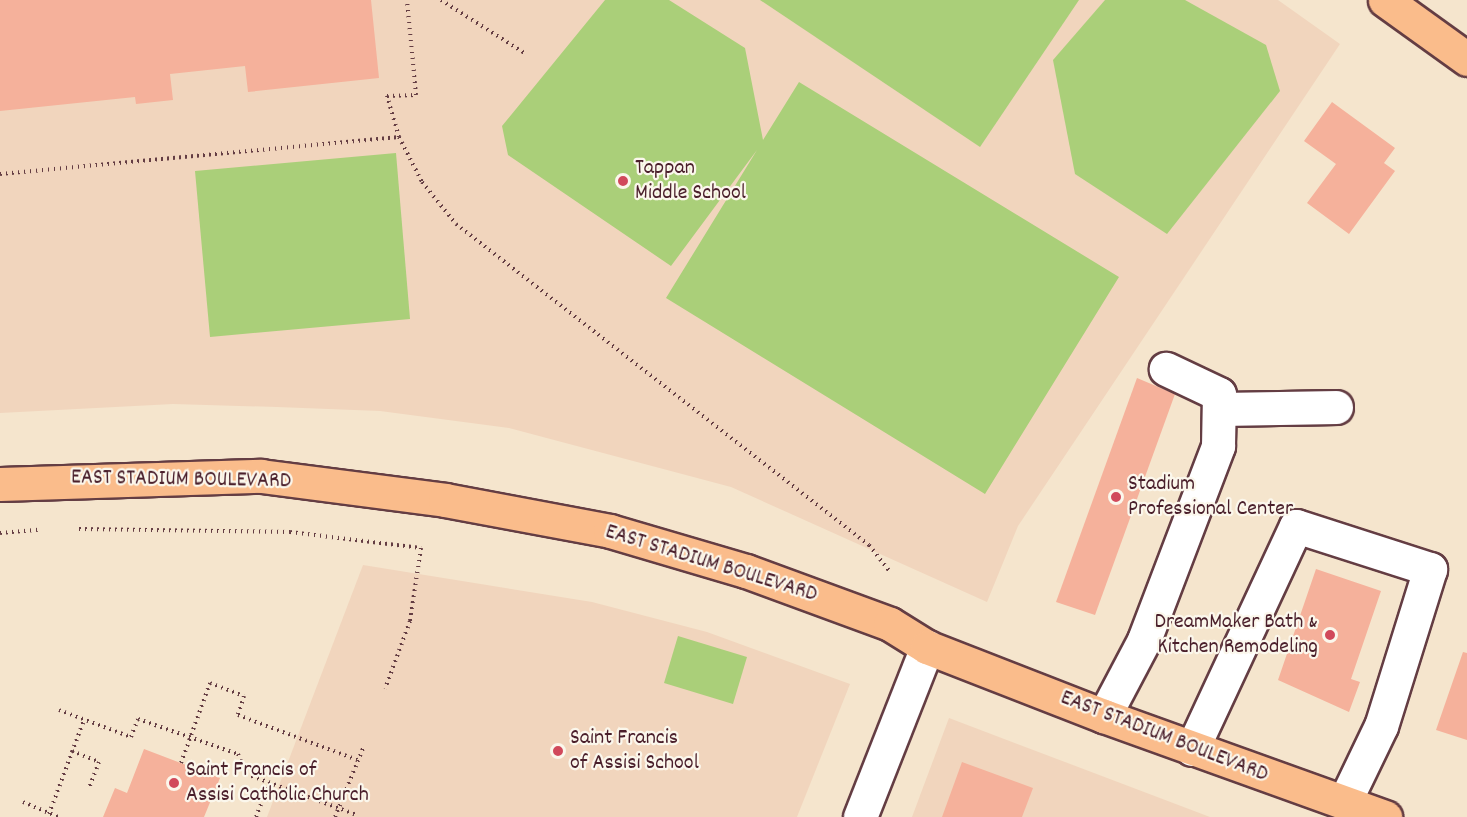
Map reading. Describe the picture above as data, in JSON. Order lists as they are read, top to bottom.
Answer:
{
  "streets": {
    "main road": ["EAST STADIUM BOULEVARD"]
  },
  "places": [
    "Tappan Middle School",
    "Stadium Professional Center",
    "DreamMaker Bath & Kitchen Remodeling",
    "Saint Francis of Assisi School",
    "Saint Francis of Assisi Catholic Church"
  ]
}
